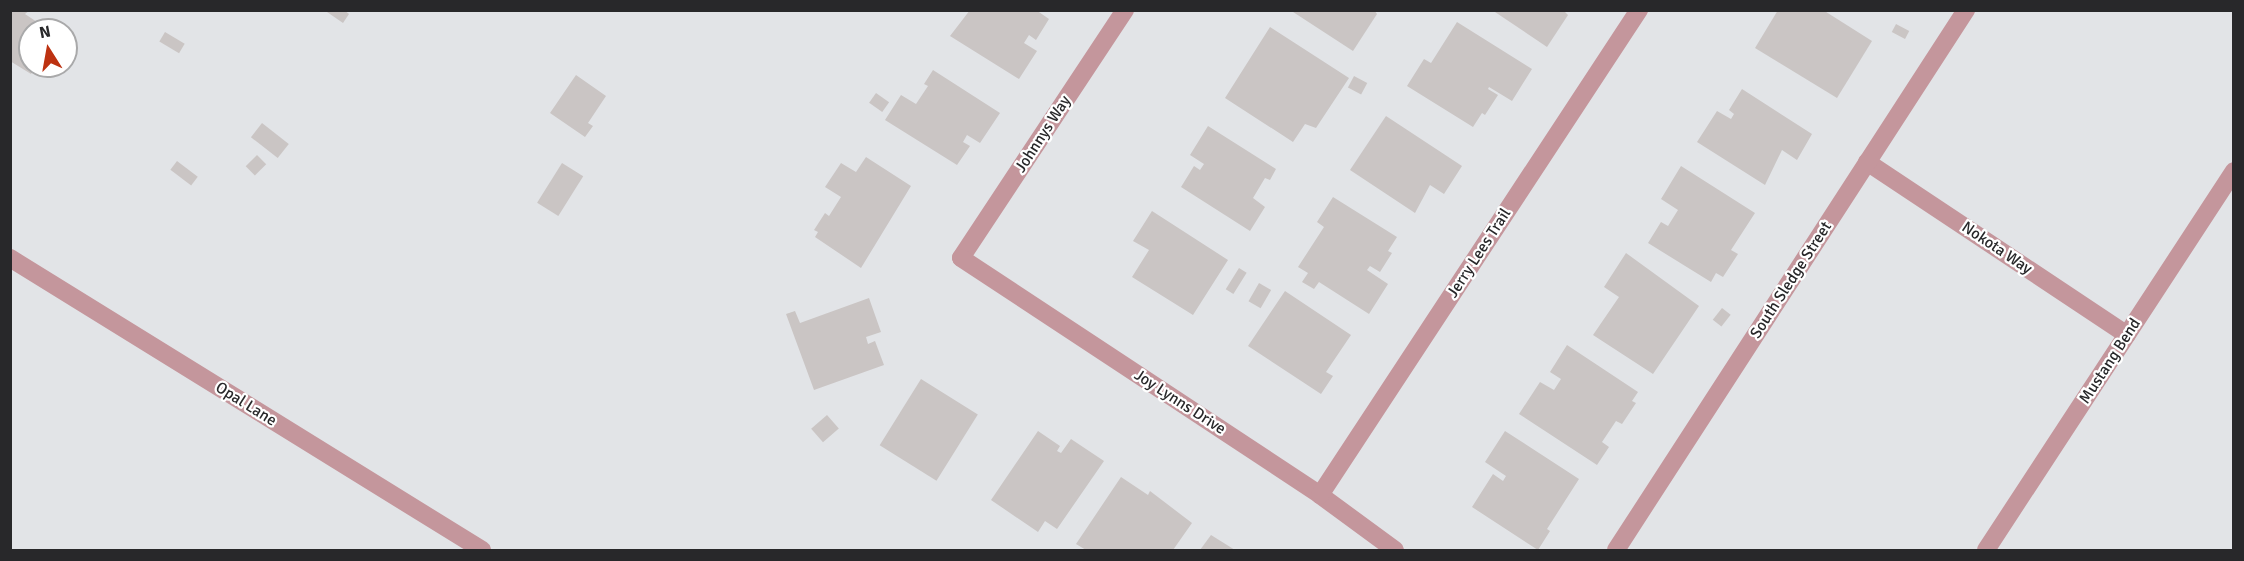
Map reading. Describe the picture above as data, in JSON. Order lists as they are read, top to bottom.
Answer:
{
  "streets": {
    "street": [
      "Johnnys Way",
      "Nokota Way",
      "Jerry Lees Trail",
      "South Sledge Street",
      "Mustang Bend",
      "Joy Lynns Drive",
      "Opal Lane"
    ]
  },
  "crossings": [
    ["Johnnys Way", "Joy Lynns Drive"],
    ["Nokota Way", "South Sledge Street"],
    ["Nokota Way", "Mustang Bend"],
    ["Jerry Lees Trail", "Joy Lynns Drive"]
  ],
  "north": "top"
}
